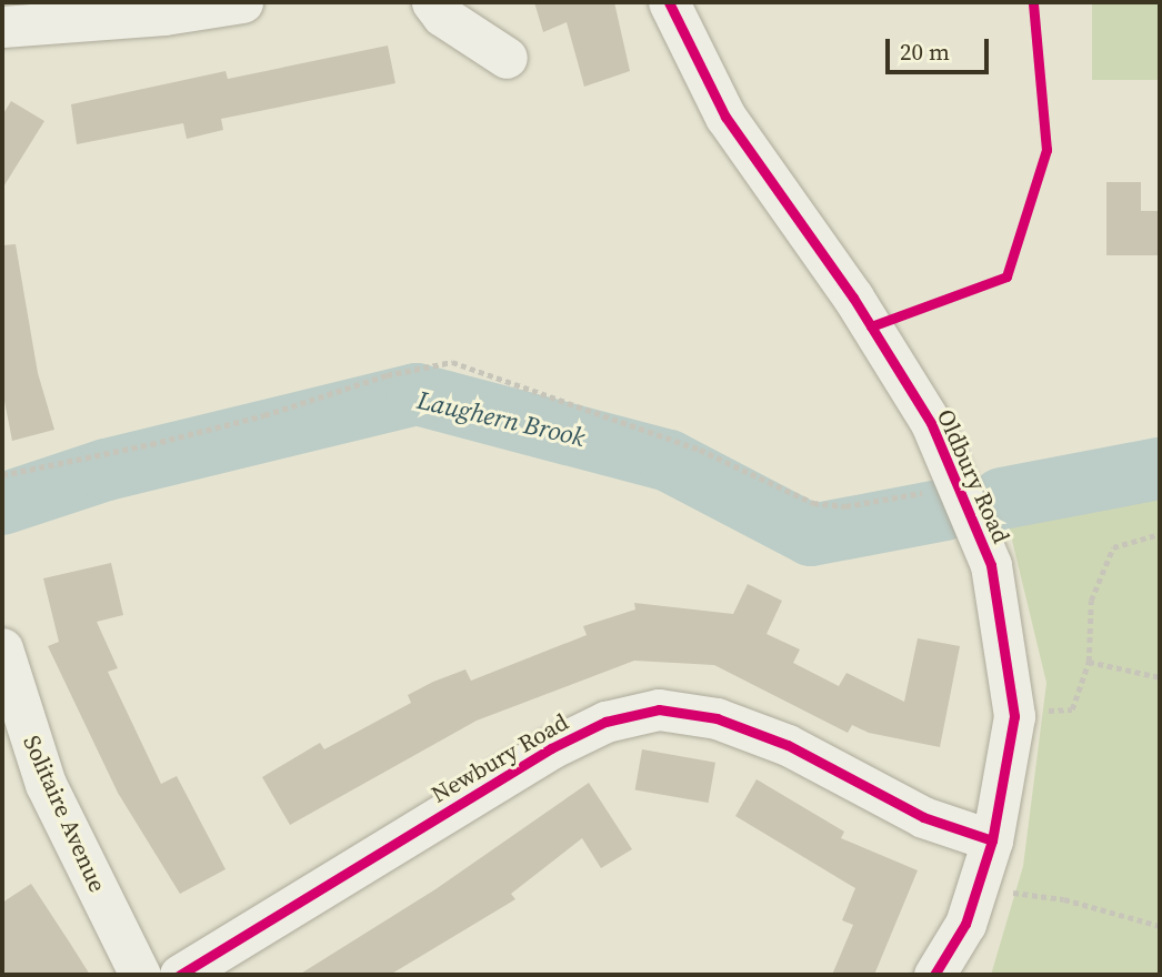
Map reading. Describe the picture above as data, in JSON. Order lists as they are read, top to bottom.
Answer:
{
  "streets": {
    "street": ["Oldbury Road", "Newbury Road", "Solitaire Avenue"]
  },
  "crossings": [
    ["Oldbury Road", "Newbury Road"]
  ],
  "water": ["Laughern Brook"],
  "scale_bar": "20 m"
}
